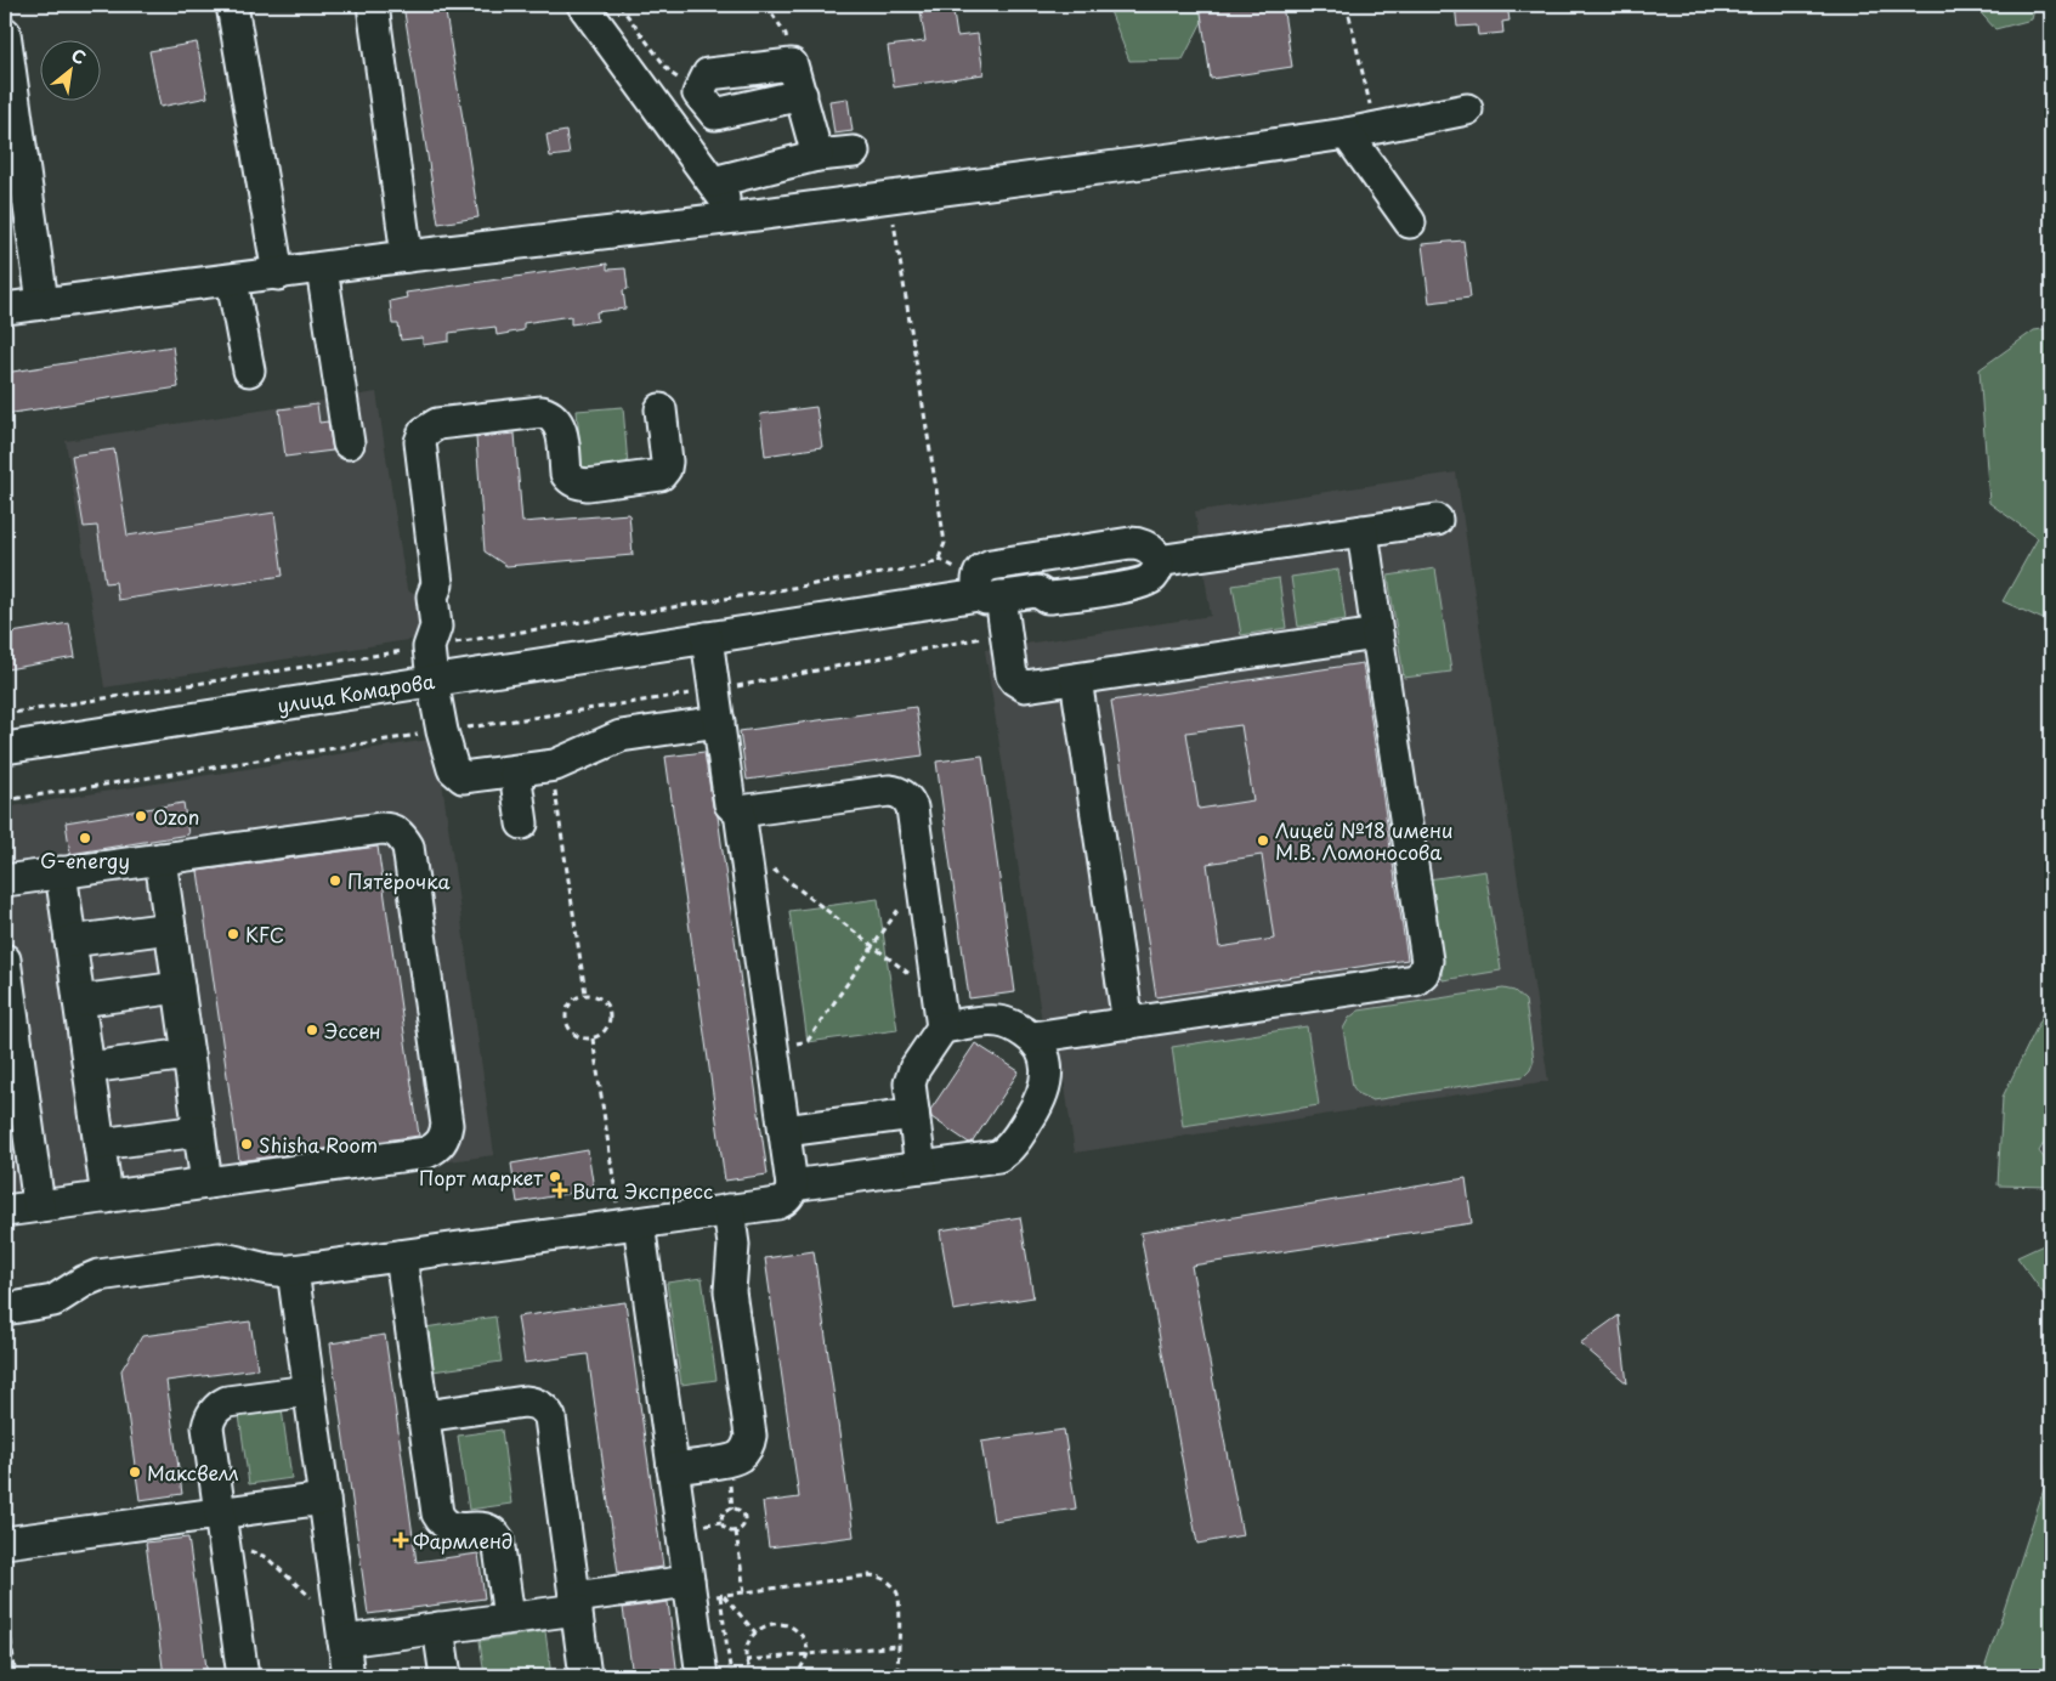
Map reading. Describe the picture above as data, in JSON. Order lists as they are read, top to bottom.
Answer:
{
  "streets": {
    "street": ["улица Комарова"]
  },
  "places": {
    "other": [
      "Ozon",
      "G-energy",
      "Лицей №18 имени М.В. Ломоносова",
      "Пятёрочка",
      "KFC",
      "Эссен",
      "Shisha Room",
      "Порт маркет",
      "Максвелл"
    ],
    "health": ["Вита Экспресс", "Фармленд"]
  },
  "north": "top right"
}
